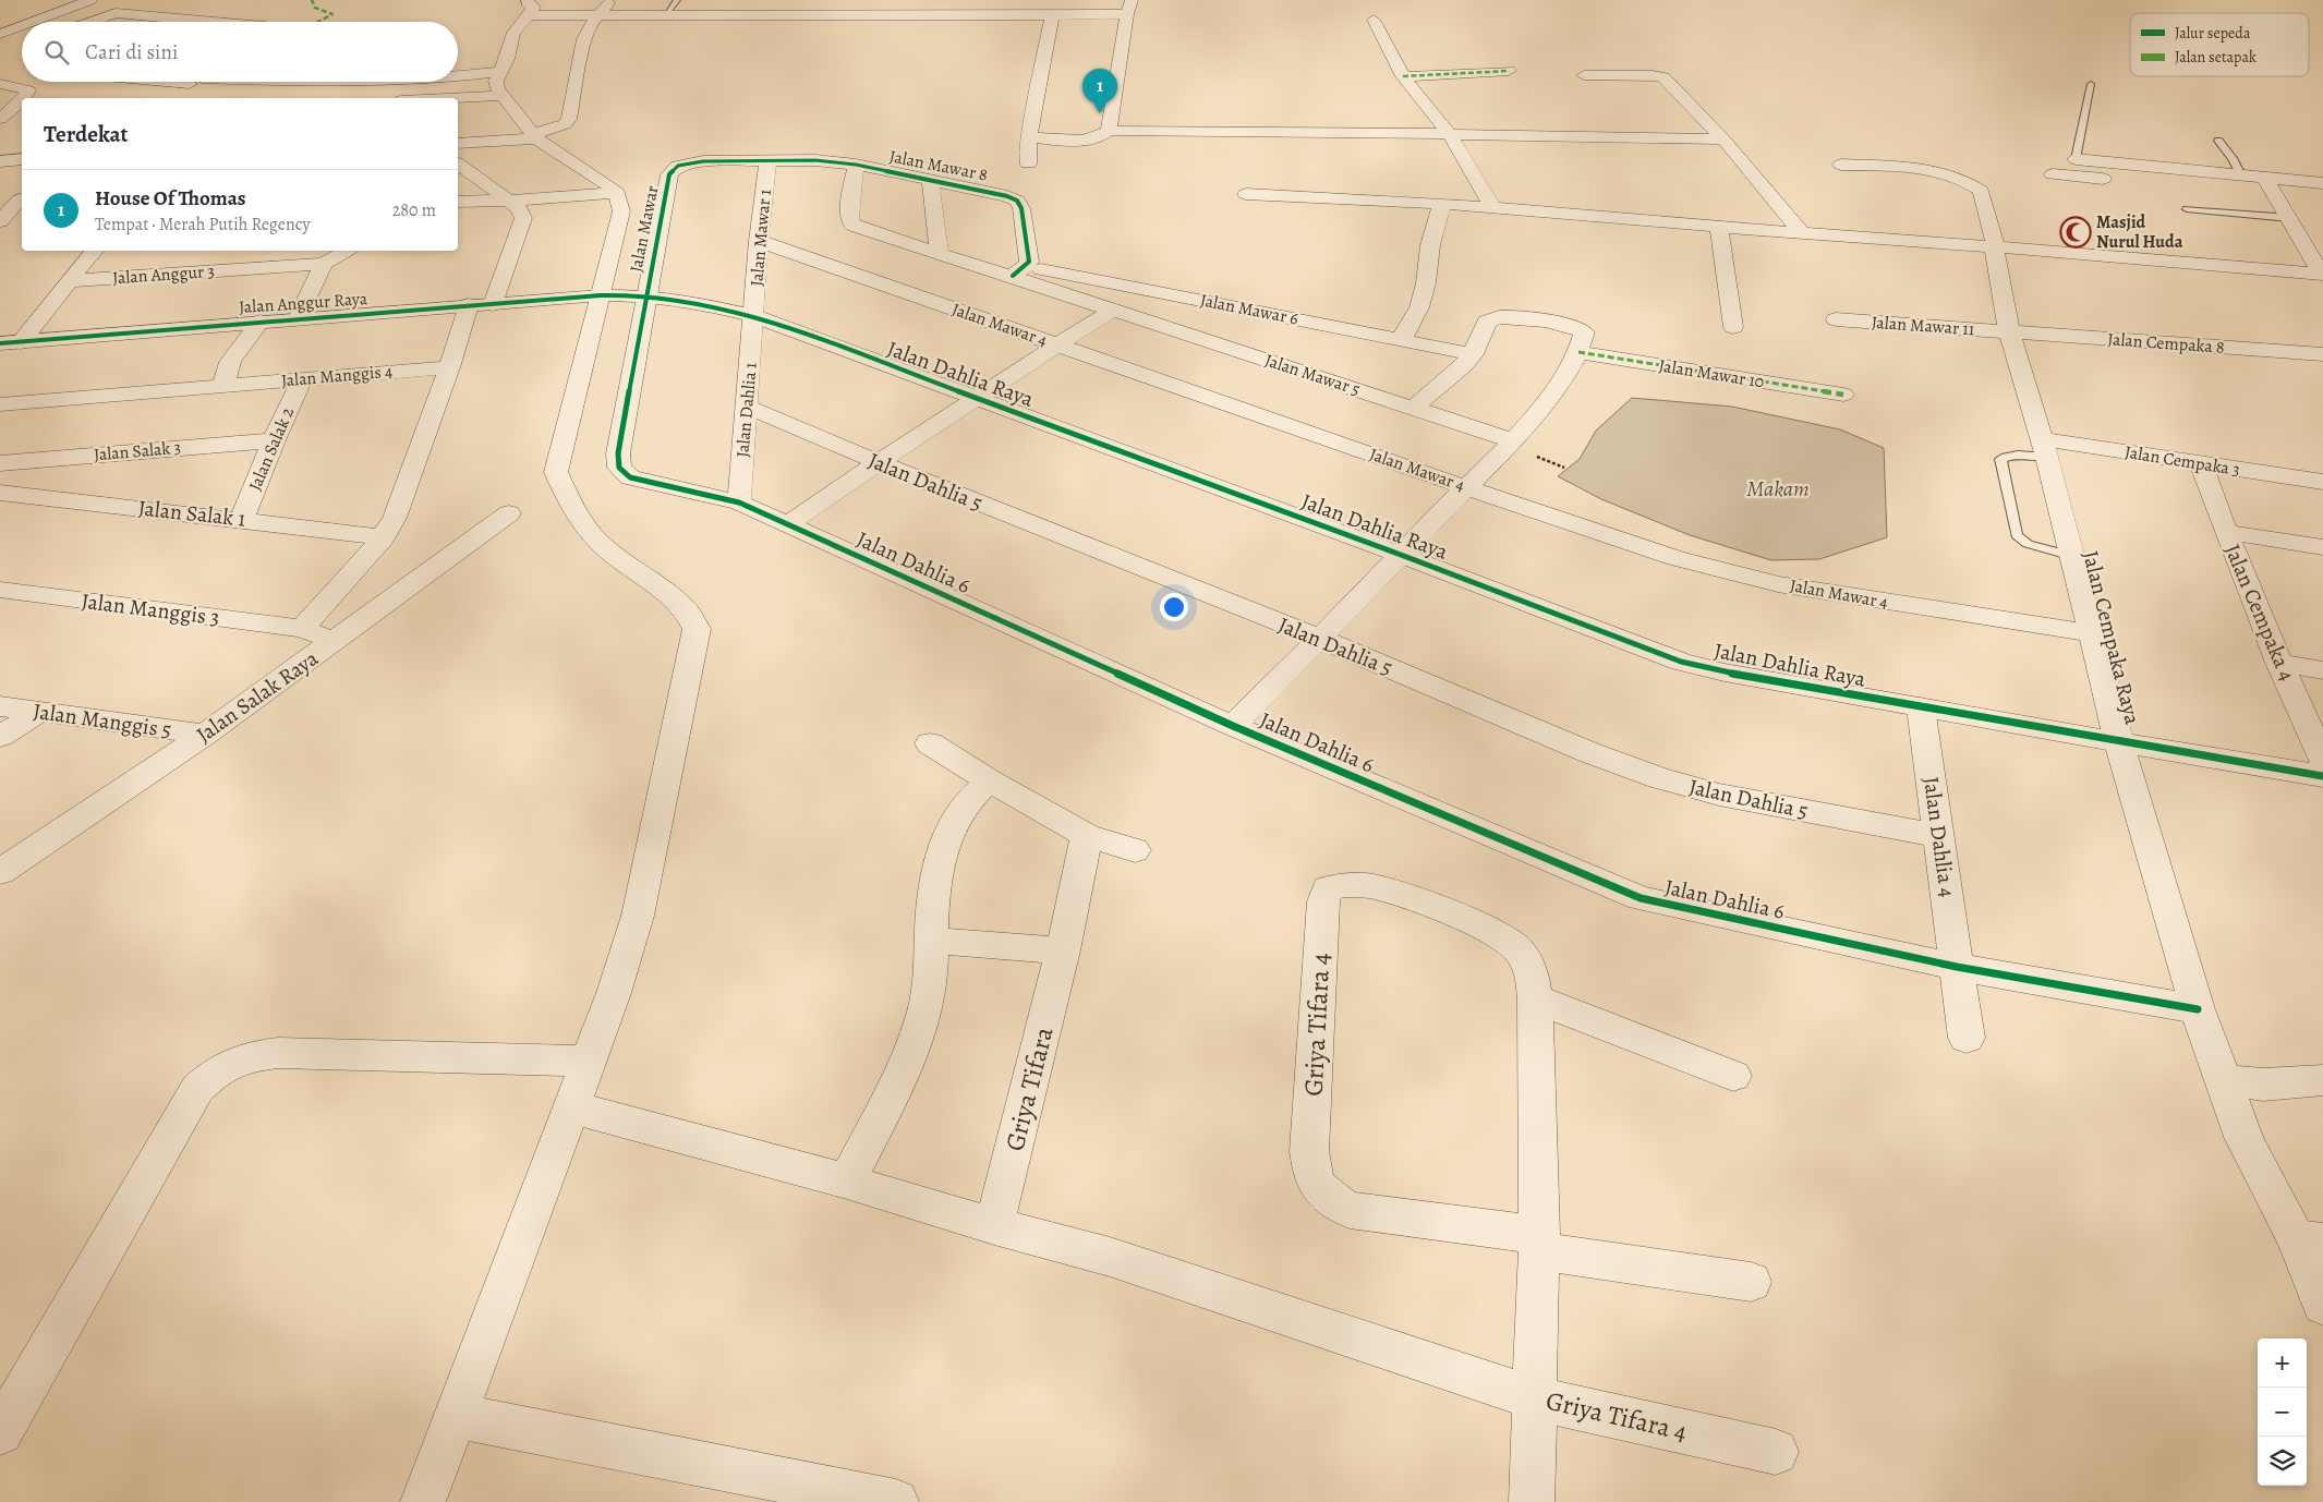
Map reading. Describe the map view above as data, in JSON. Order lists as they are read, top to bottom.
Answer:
{
  "streets": {
    "street": [
      "Jalan Mawar 8",
      "Jalan Mawar",
      "Jalan Mawar 1",
      "Jalan Anggur 3",
      "Jalan Anggur Raya",
      "Jalan Mawar 6",
      "Jalan Mawar 4",
      "Jalan Mawar 11",
      "Jalan Cempaka 8",
      "Jalan Dahlia Raya",
      "Jalan Mawar 10",
      "Jalan Mawar 5",
      "Jalan Manggis 4",
      "Jalan Dahlia 1",
      "Jalan Salak 2",
      "Jalan Salak 3",
      "Jalan Cempaka 3",
      "Jalan Dahlia 5",
      "Jalan Salak 1",
      "Jalan Dahlia 6",
      "Jalan Manggis 3",
      "Jalan Cempaka 4",
      "Jalan Cempaka Raya",
      "Jalan Salak Raya",
      "Jalan Manggis 5",
      "Jalan Dahlia 4",
      "Griya Tifara 4",
      "Griya Tifara"
    ]
  },
  "crossings": [
    ["Jalan Mawar 8", "Jalan Mawar"],
    ["Jalan Mawar 8", "Jalan Mawar 1"],
    ["Jalan Mawar 8", "Jalan Mawar 6"],
    ["Jalan Mawar 8", "Jalan Mawar 5"],
    ["Jalan Mawar", "Jalan Mawar 1"],
    ["Jalan Mawar", "Jalan Anggur Raya"],
    ["Jalan Mawar", "Jalan Dahlia Raya"],
    ["Jalan Mawar", "Jalan Dahlia 6"],
    ["Jalan Mawar 1", "Jalan Mawar 4"],
    ["Jalan Mawar 1", "Jalan Dahlia Raya"],
    ["Jalan Mawar 1", "Jalan Dahlia 1"],
    ["Jalan Anggur Raya", "Jalan Dahlia Raya"],
    ["Jalan Anggur Raya", "Jalan Dahlia 6"],
    ["Jalan Anggur Raya", "Jalan Salak Raya"],
    ["Jalan Mawar 6", "Jalan Mawar 5"],
    ["Jalan Mawar 4", "Jalan Cempaka Raya"],
    ["Jalan Mawar 11", "Jalan Cempaka 8"],
    ["Jalan Mawar 11", "Jalan Cempaka Raya"],
    ["Jalan Cempaka 8", "Jalan Cempaka Raya"],
    ["Jalan Dahlia Raya", "Jalan Dahlia 1"],
    ["Jalan Dahlia Raya", "Jalan Dahlia 6"],
    ["Jalan Dahlia Raya", "Jalan Cempaka Raya"],
    ["Jalan Dahlia Raya", "Jalan Dahlia 4"],
    ["Jalan Manggis 4", "Jalan Salak 2"],
    ["Jalan Manggis 4", "Jalan Salak Raya"],
    ["Jalan Dahlia 1", "Jalan Dahlia 5"],
    ["Jalan Dahlia 1", "Jalan Dahlia 6"],
    ["Jalan Salak 2", "Jalan Salak 3"],
    ["Jalan Salak 2", "Jalan Salak 1"],
    ["Jalan Cempaka 3", "Jalan Cempaka 4"],
    ["Jalan Cempaka 3", "Jalan Cempaka Raya"],
    ["Jalan Dahlia 5", "Jalan Dahlia 4"],
    ["Jalan Salak 1", "Jalan Salak Raya"],
    ["Jalan Dahlia 6", "Jalan Cempaka Raya"],
    ["Jalan Dahlia 6", "Jalan Dahlia 4"],
    ["Jalan Manggis 3", "Jalan Salak Raya"],
    ["Jalan Salak Raya", "Jalan Manggis 5"]
  ],
  "parks": ["Makam"],
  "places": {
    "mosque": ["Masjid Nurul Huda"]
  },
  "legend": ["Jalur sepeda", "Jalan setapak"],
  "page": {
    "search": "Cari di sini",
    "pins": "1",
    "heading": "Terdekat",
    "list": [
      {
        "mark": "1",
        "name": "House Of Thomas",
        "note": "Tempat · Merah Putih Regency",
        "value": "280 m"
      }
    ],
    "map_buttons": ["+", "−"]
  }
}
